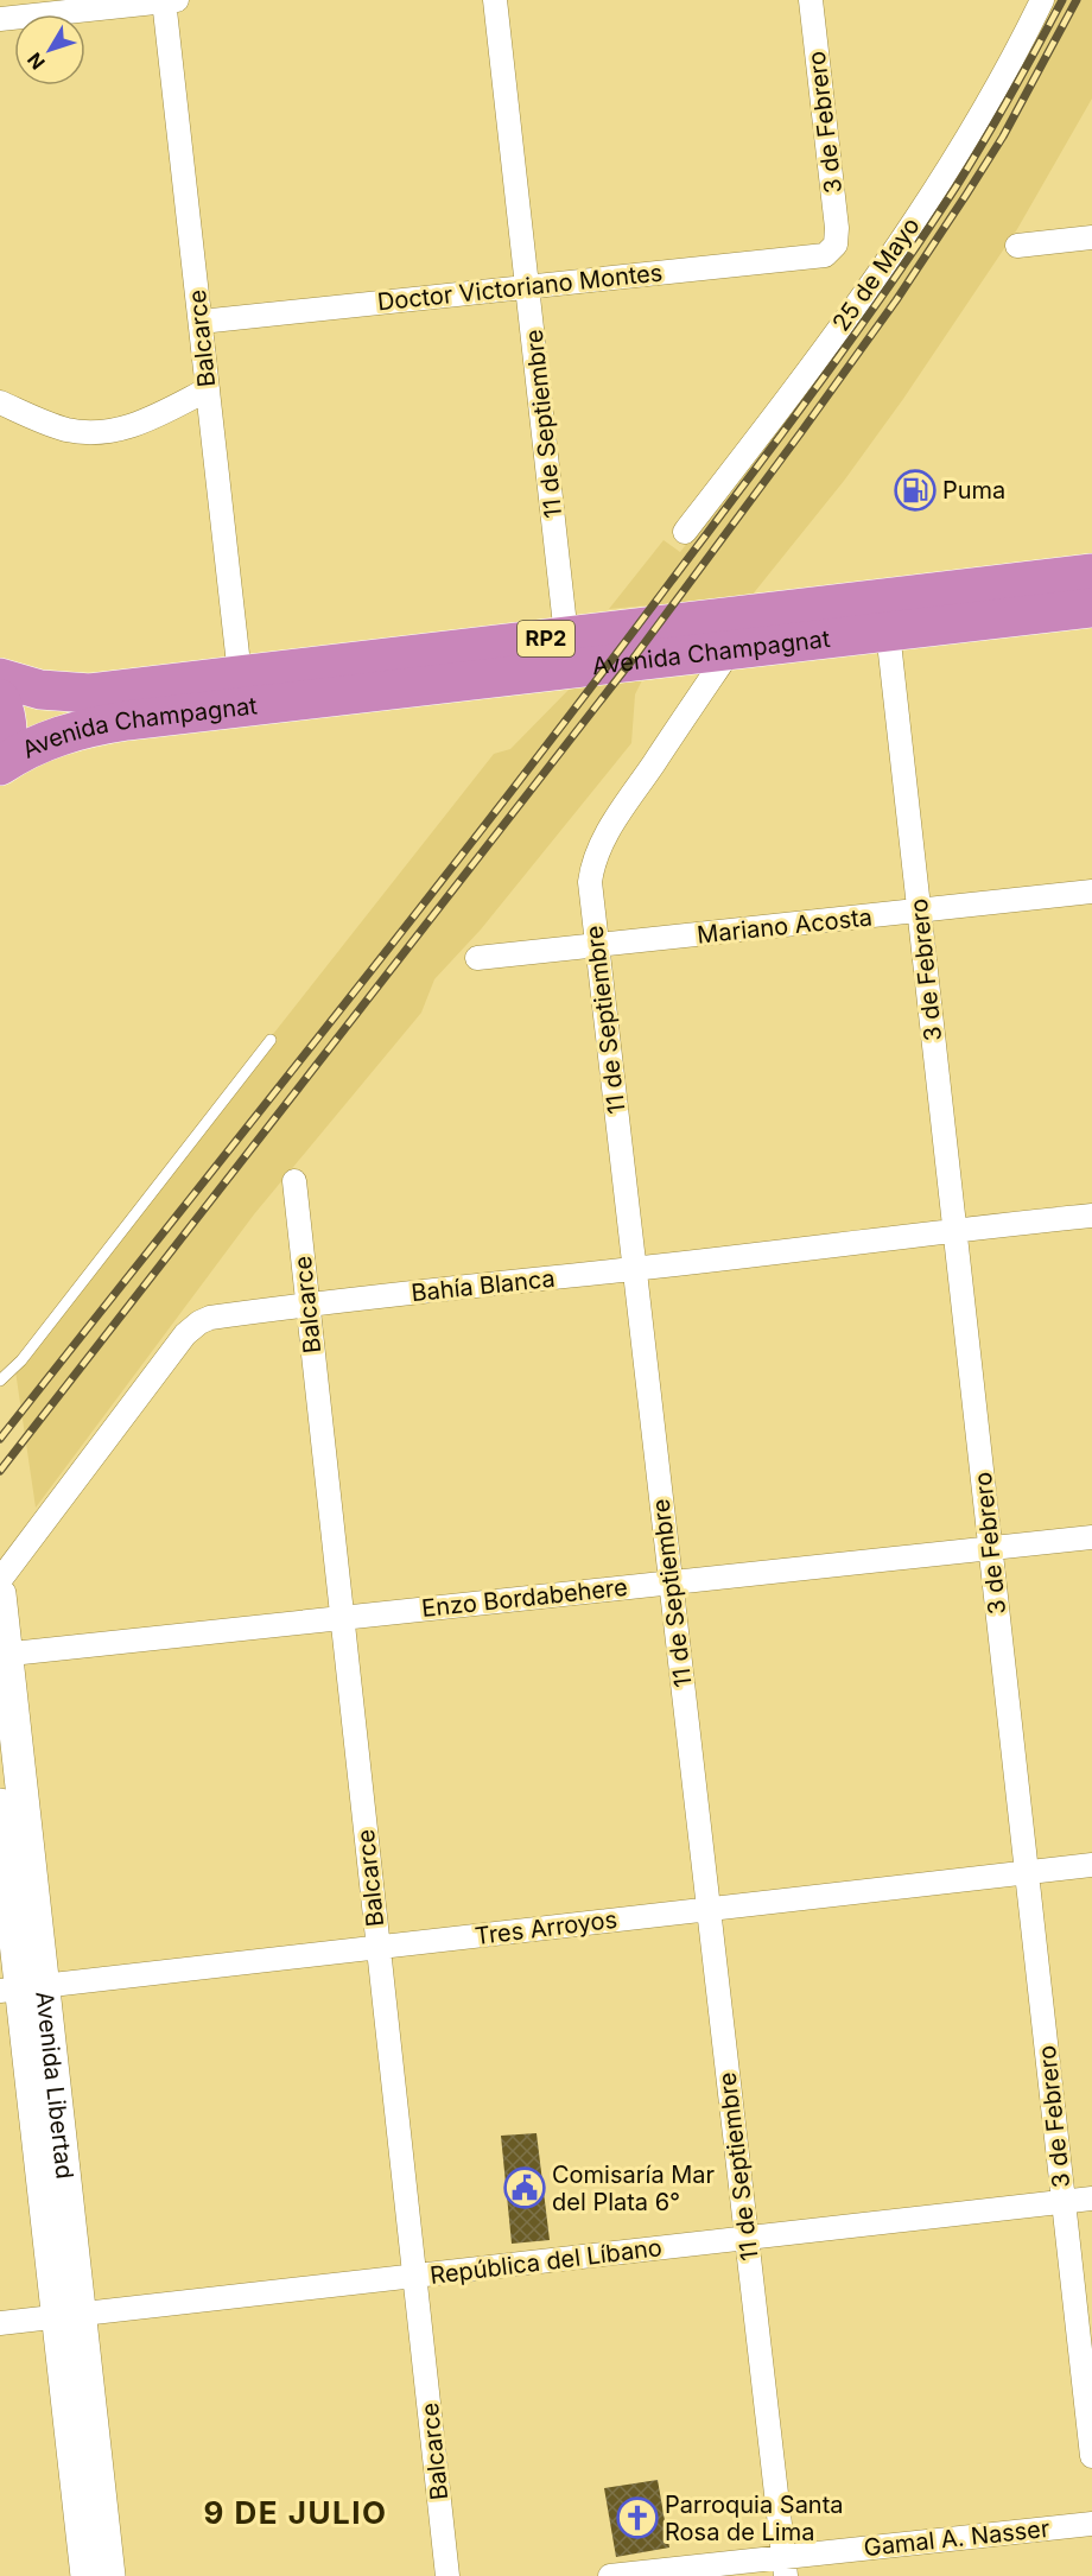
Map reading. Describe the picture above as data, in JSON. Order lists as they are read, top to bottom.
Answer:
{
  "streets": {
    "highway": ["RP2", "Avenida Champagnat"],
    "main road": ["Avenida Libertad"],
    "street": [
      "3 de Febrero",
      "25 de Mayo",
      "Doctor Victoriano Montes",
      "Balcarce",
      "11 de Septiembre",
      "Mariano Acosta",
      "Bahía Blanca",
      "Enzo Bordabehere",
      "Tres Arroyos",
      "República del Líbano",
      "Gamal A. Nasser"
    ]
  },
  "crossings": [
    ["3 de Febrero", "Doctor Victoriano Montes"],
    ["3 de Febrero", "Avenida Champagnat"],
    ["3 de Febrero", "Mariano Acosta"],
    ["3 de Febrero", "Bahía Blanca"],
    ["3 de Febrero", "Enzo Bordabehere"],
    ["3 de Febrero", "Tres Arroyos"],
    ["3 de Febrero", "República del Líbano"],
    ["Doctor Victoriano Montes", "Balcarce"],
    ["Doctor Victoriano Montes", "11 de Septiembre"],
    ["Balcarce", "Avenida Champagnat"],
    ["Balcarce", "Bahía Blanca"],
    ["Balcarce", "Enzo Bordabehere"],
    ["Balcarce", "Tres Arroyos"],
    ["Balcarce", "República del Líbano"],
    ["11 de Septiembre", "Avenida Champagnat"],
    ["11 de Septiembre", "Mariano Acosta"],
    ["11 de Septiembre", "Bahía Blanca"],
    ["11 de Septiembre", "Enzo Bordabehere"],
    ["11 de Septiembre", "Tres Arroyos"],
    ["11 de Septiembre", "República del Líbano"],
    ["11 de Septiembre", "Gamal A. Nasser"],
    ["Enzo Bordabehere", "Avenida Libertad"],
    ["Tres Arroyos", "Avenida Libertad"],
    ["Avenida Libertad", "República del Líbano"]
  ],
  "districts": ["9 DE JULIO"],
  "places": {
    "fuel station": ["Puma"],
    "public building": ["Comisaría Mar del Plata 6°"],
    "church": ["Parroquia Santa Rosa de Lima"]
  },
  "north": "bottom left"
}
